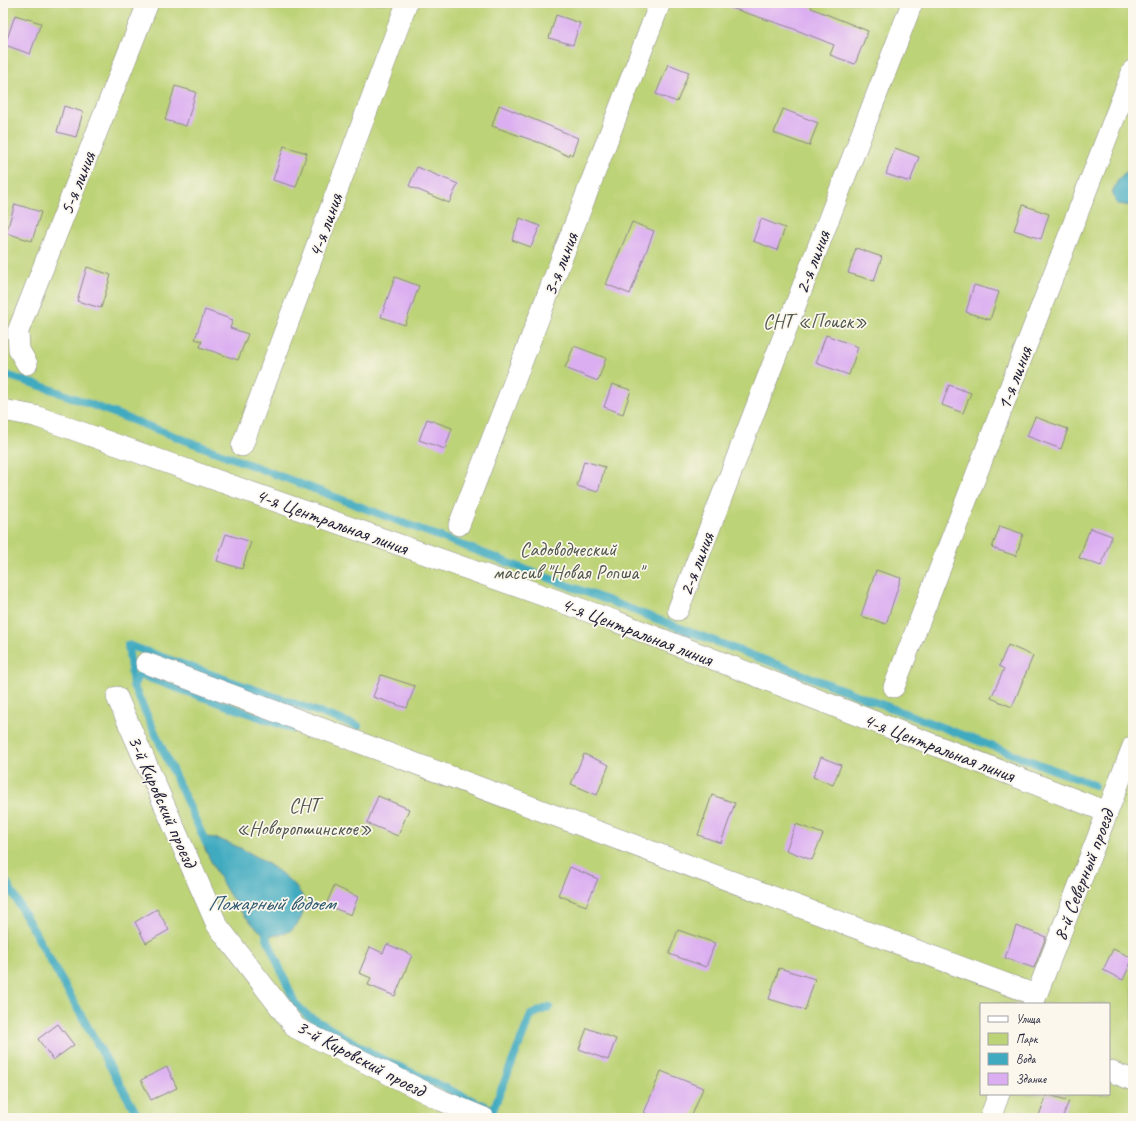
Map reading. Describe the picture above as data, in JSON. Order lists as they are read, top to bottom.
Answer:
{
  "streets": {
    "street": [
      "5-я линия",
      "4-я линия",
      "2-я линия",
      "3-я линия",
      "1-я линия",
      "4-я Центральная линия",
      "3-й Кировский проезд",
      "8-й Северный проезд"
    ]
  },
  "crossings": [
    ["4-я Центральная линия", "8-й Северный проезд"]
  ],
  "water": ["Пожарный водоем"],
  "parks": ["СНТ «Поиск»", "Садоводческий массив \"Новая Ропша\"", "СНТ «Новоропшинское»"],
  "legend": [
    "Улица",
    "Парк",
    "Вода",
    "Здание"
  ]
}
